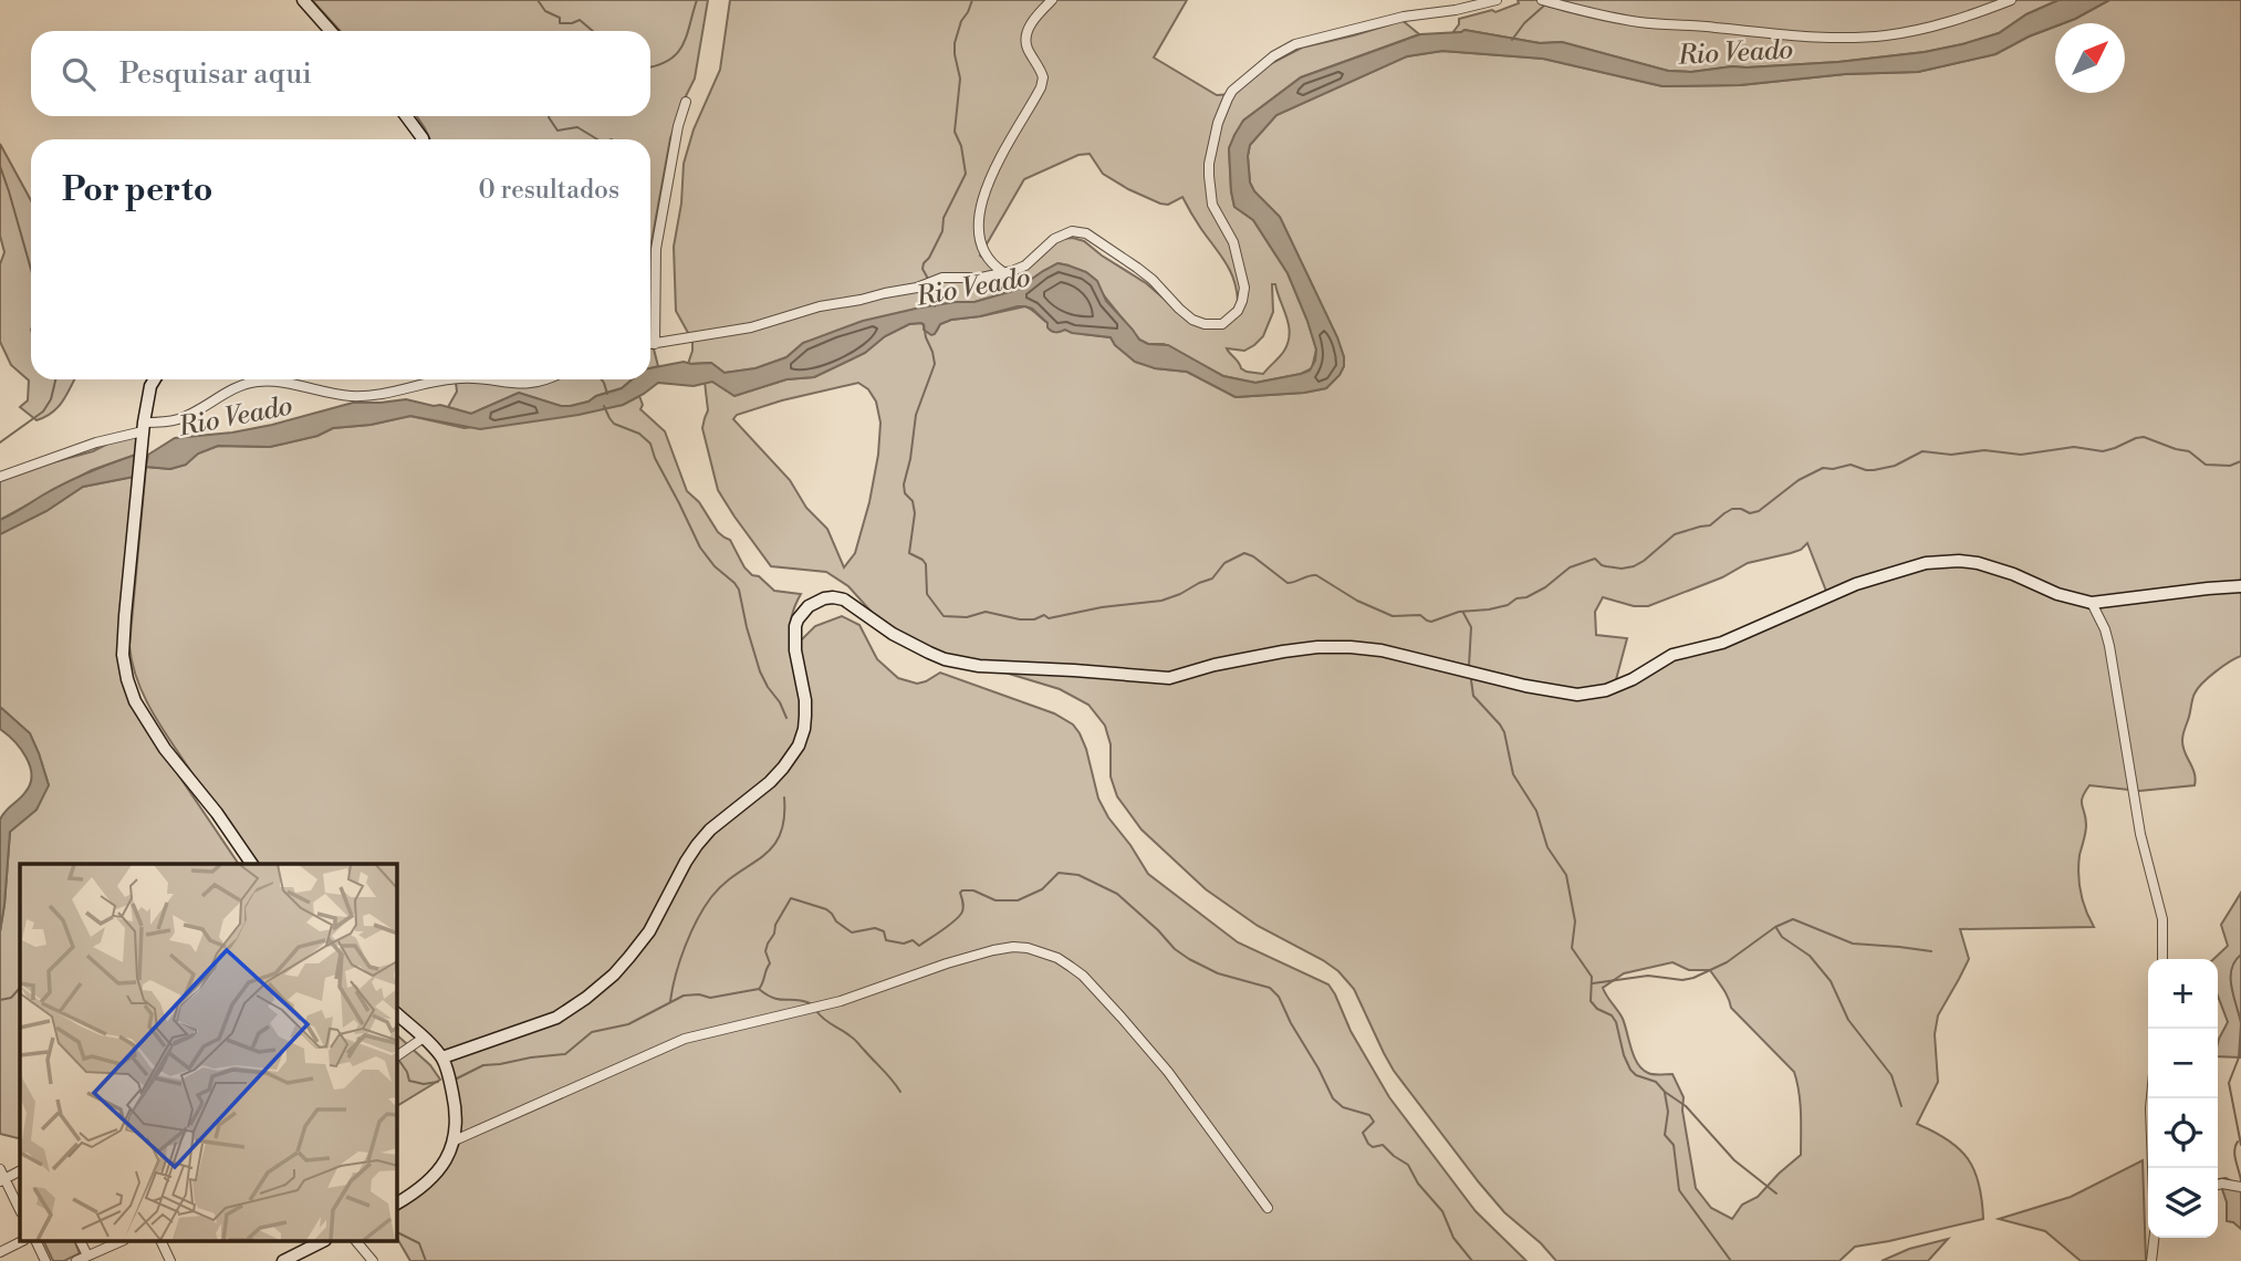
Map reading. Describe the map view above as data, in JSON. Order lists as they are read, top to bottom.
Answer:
{
  "water": ["Rio Veado"],
  "north": "top right",
  "page": {
    "search": "Pesquisar aqui",
    "heading": ["Por perto", "0 resultados"],
    "map_buttons": ["+", "−"]
  }
}
